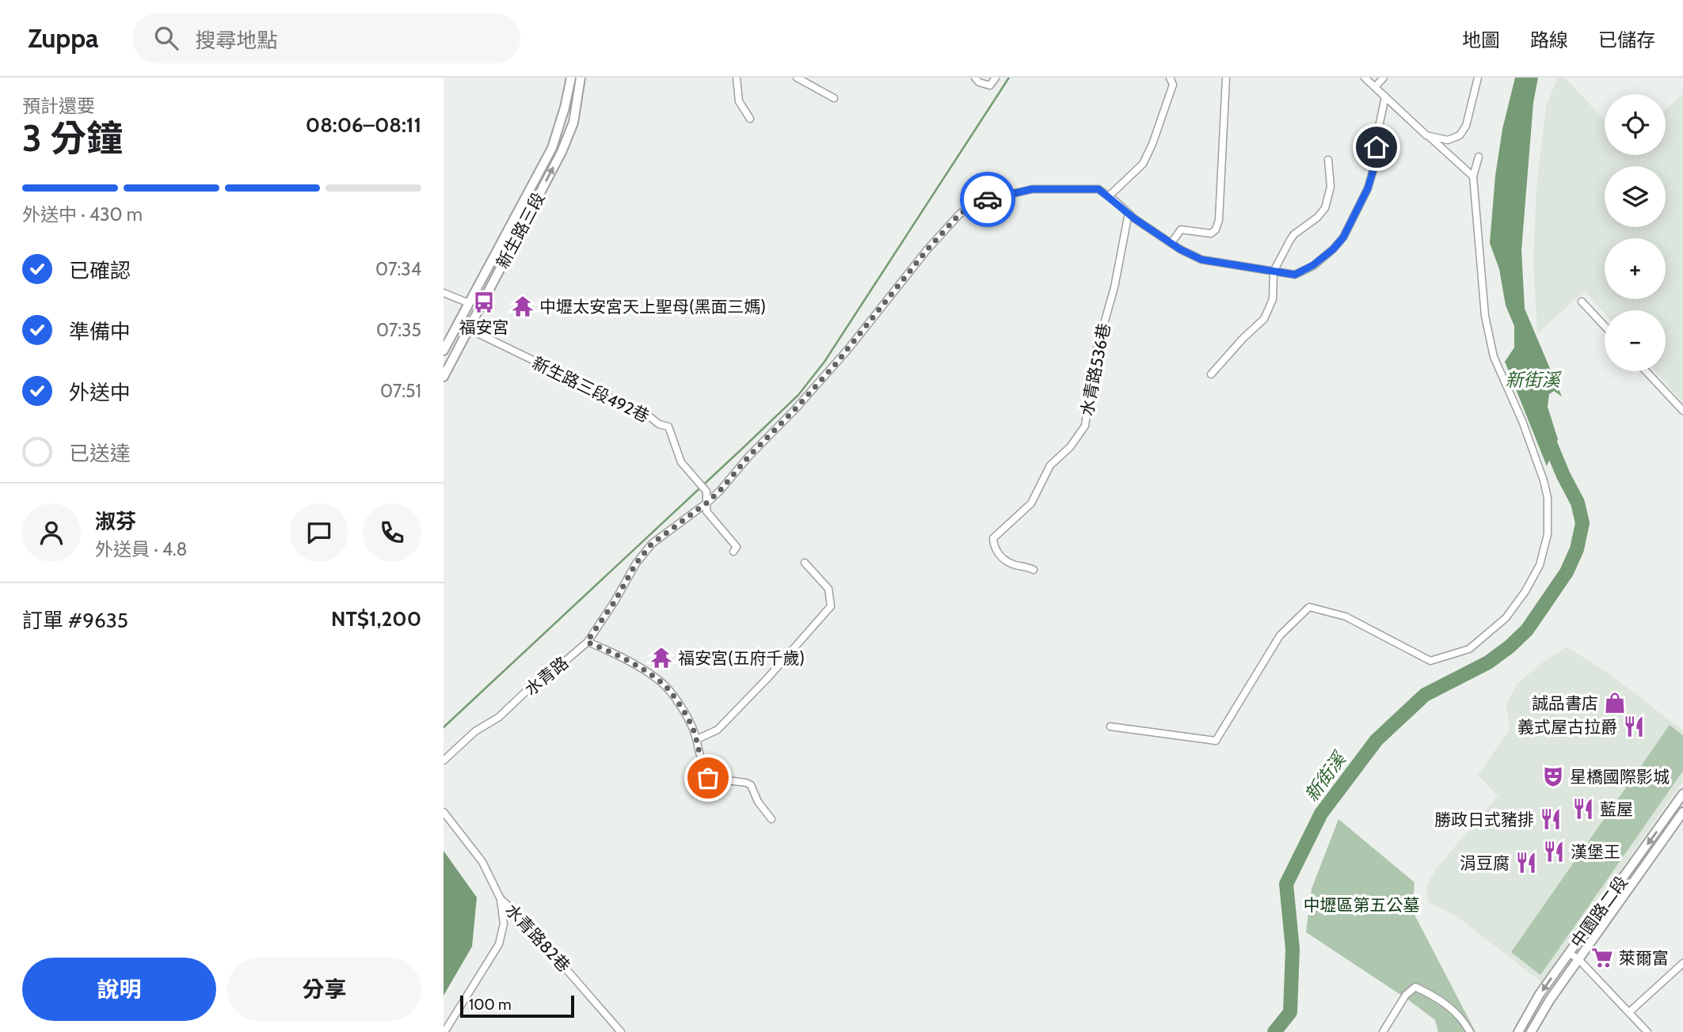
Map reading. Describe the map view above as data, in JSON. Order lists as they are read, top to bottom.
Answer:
{
  "streets": {
    "main road": ["新生路三段", "中園路二段"],
    "street": [
      "水青路536巷",
      "新生路三段492巷",
      "水青路",
      "水青路82巷"
    ]
  },
  "crossings": [
    ["新生路三段", "新生路三段492巷"],
    ["水青路536巷", "水青路"],
    ["新生路三段492巷", "水青路"]
  ],
  "water": ["新街溪"],
  "parks": ["中壢區第五公墓"],
  "places": {
    "bus stop": ["福安宮"],
    "temple": ["中壢太安宮天上聖母(黑面三媽)", "福安宮(五府千歲)"],
    "shop": ["誠品書店"],
    "restaurant": [
      "義式屋古拉爵",
      "藍屋",
      "勝政日式豬排",
      "漢堡王",
      "涓豆腐"
    ],
    "theatre": ["星橋國際影城"],
    "supermarket": ["萊爾富"]
  },
  "scale_bar": "100 m",
  "page": {
    "header": "Zuppa",
    "search": "搜尋地點",
    "nav": ["地圖", "路線", "已儲存"],
    "heading": ["3 分鐘", "預計還要", "08:06–08:11"],
    "panel": [
      "淑芬",
      "外送員 · 4.8",
      "訂單 #9635",
      "NT$1,200"
    ],
    "map_buttons": ["+", "−"],
    "bar": "外送中 · 430 m",
    "list": [
      ["已確認", "07:34"],
      ["準備中", "07:35"],
      ["外送中", "07:51"],
      "已送達"
    ],
    "buttons": ["說明", "分享"],
    "scale": "100 m"
  }
}
